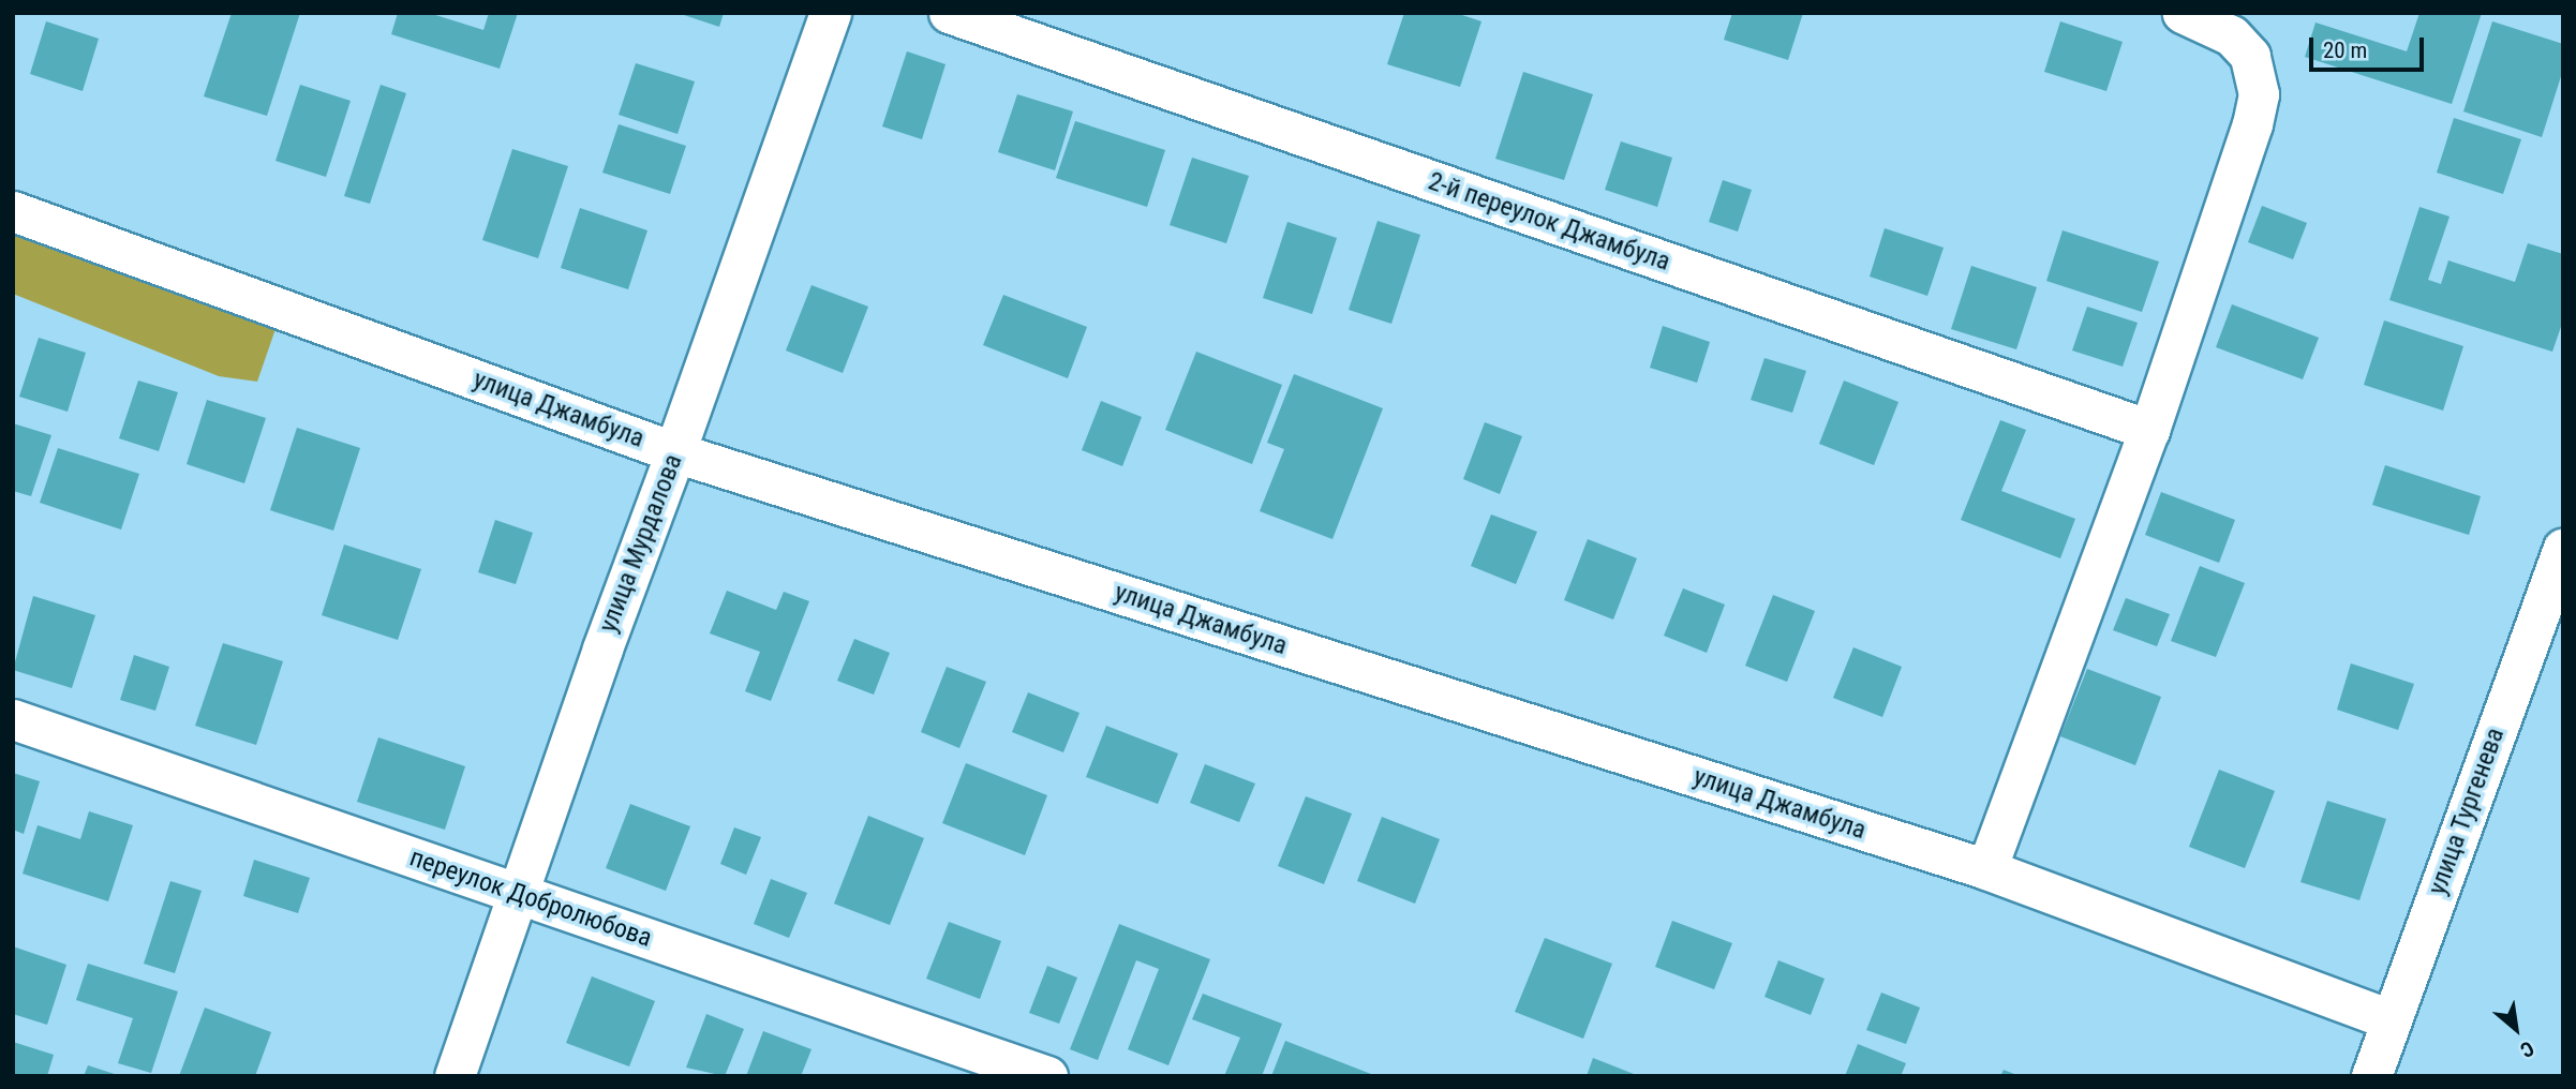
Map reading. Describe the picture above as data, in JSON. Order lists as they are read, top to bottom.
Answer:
{
  "streets": {
    "street": [
      "2-й переулок Джамбула",
      "улица Джамбула",
      "улица Мурдалова",
      "улица Тургенева",
      "переулок Добролюбова"
    ]
  },
  "crossings": [
    ["улица Джамбула", "улица Мурдалова"],
    ["улица Джамбула", "улица Тургенева"],
    ["улица Мурдалова", "переулок Добролюбова"]
  ],
  "scale_bar": "20 m",
  "north": "bottom right"
}
